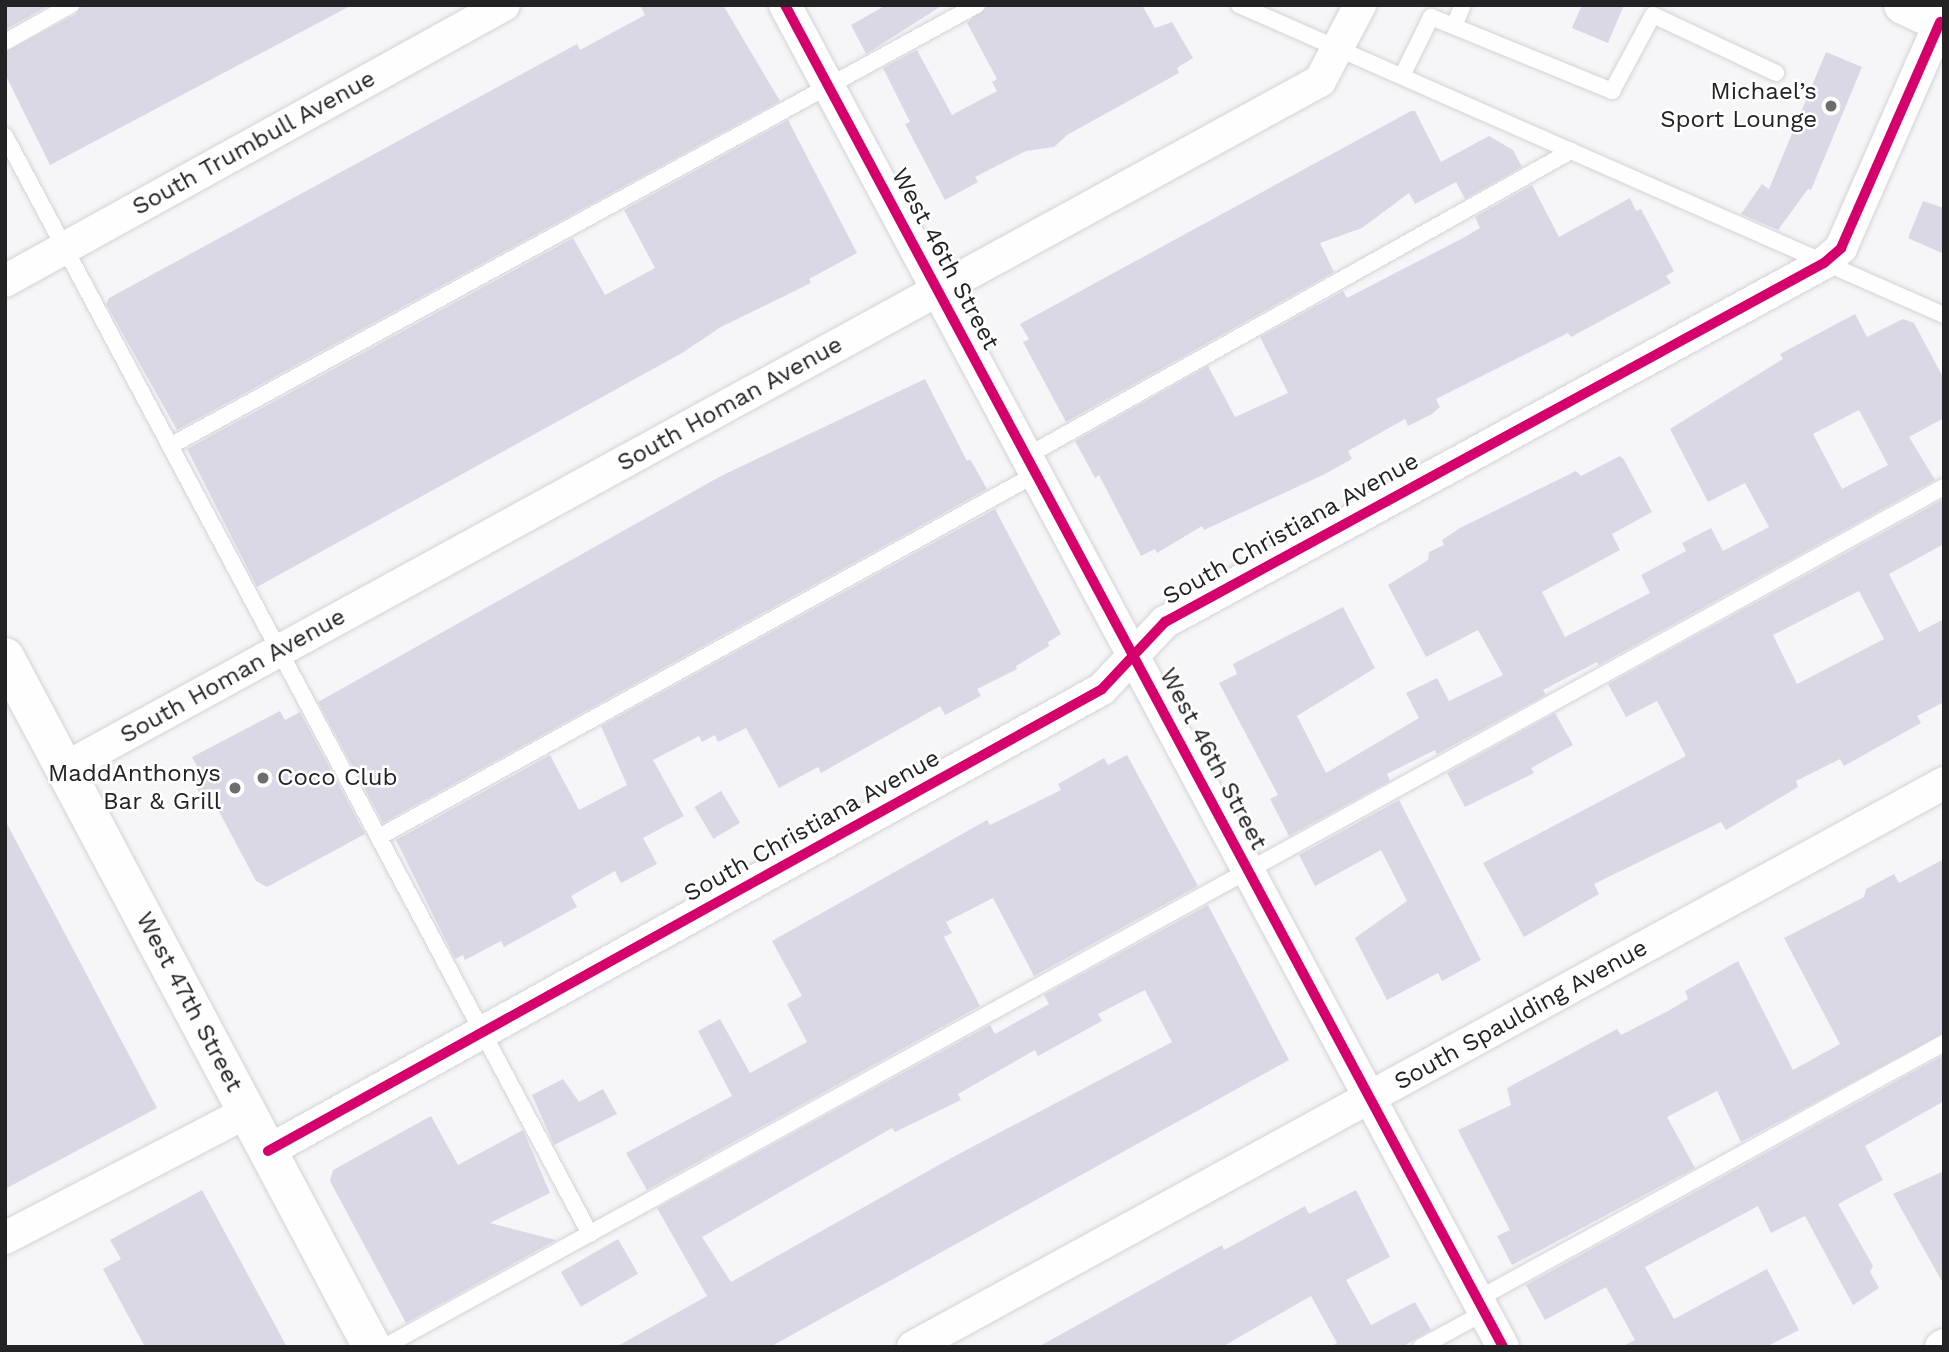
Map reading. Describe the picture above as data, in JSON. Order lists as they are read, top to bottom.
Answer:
{
  "streets": {
    "main road": ["West 47th Street"],
    "street": [
      "South Trumbull Avenue",
      "West 46th Street",
      "South Homan Avenue",
      "South Christiana Avenue",
      "South Spaulding Avenue"
    ]
  },
  "crossings": [
    ["West 46th Street", "South Homan Avenue"],
    ["West 46th Street", "South Christiana Avenue"],
    ["West 46th Street", "South Spaulding Avenue"],
    ["South Homan Avenue", "West 47th Street"],
    ["South Christiana Avenue", "West 47th Street"]
  ],
  "places": ["Michael’s Sport Lounge", "Coco Club", "MaddAnthonys Bar & Grill"]
}
